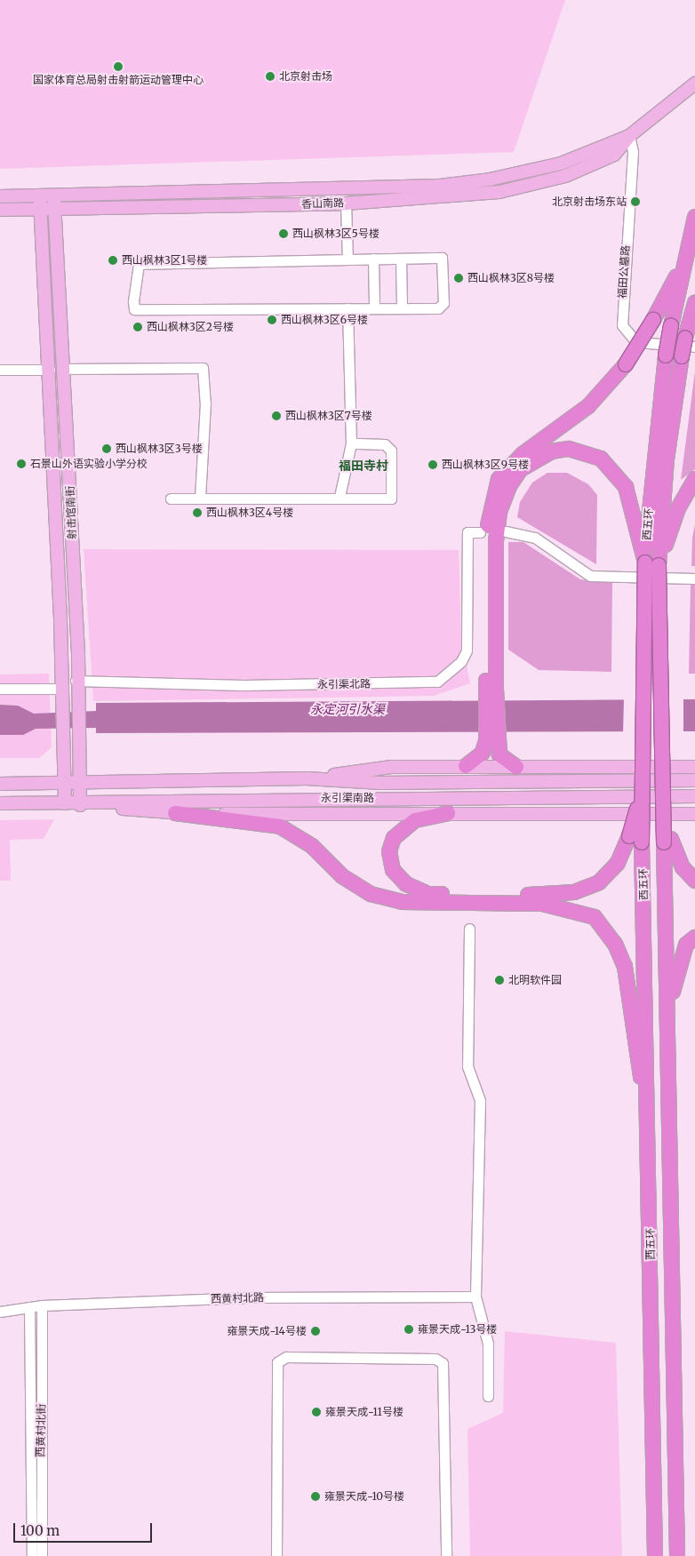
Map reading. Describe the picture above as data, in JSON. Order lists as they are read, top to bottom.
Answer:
{
  "streets": {
    "highway": ["西五环"],
    "main road": ["香山南路", "射击馆南街", "永引渠南路"],
    "street": [
      "福田公墓路",
      "永引渠北路",
      "西黄村北路",
      "西黄村北街"
    ]
  },
  "crossings": [
    ["香山南路", "福田公墓路"],
    ["香山南路", "射击馆南街"],
    ["福田公墓路", "西五环"],
    ["射击馆南街", "永引渠北路"],
    ["射击馆南街", "永引渠南路"],
    ["西黄村北路", "西黄村北街"]
  ],
  "districts": ["福田寺村"],
  "water": ["永定河引水渠"],
  "places": [
    "国家体育总局射击射箭运动管理中心",
    "北京射击场",
    "北京射击场东站",
    "西山枫林3区5号楼",
    "西山枫林3区1号楼",
    "西山枫林3区8号楼",
    "西山枫林3区6号楼",
    "西山枫林3区2号楼",
    "西山枫林3区7号楼",
    "西山枫林3区3号楼",
    "石景山外语实验小学分校",
    "西山枫林3区9号楼",
    "西山枫林3区4号楼",
    "北明软件园",
    "雍景天成-13号楼",
    "雍景天成-14号楼",
    "雍景天成-11号楼",
    "雍景天成-10号楼"
  ],
  "scale_bar": "100 m"
}
